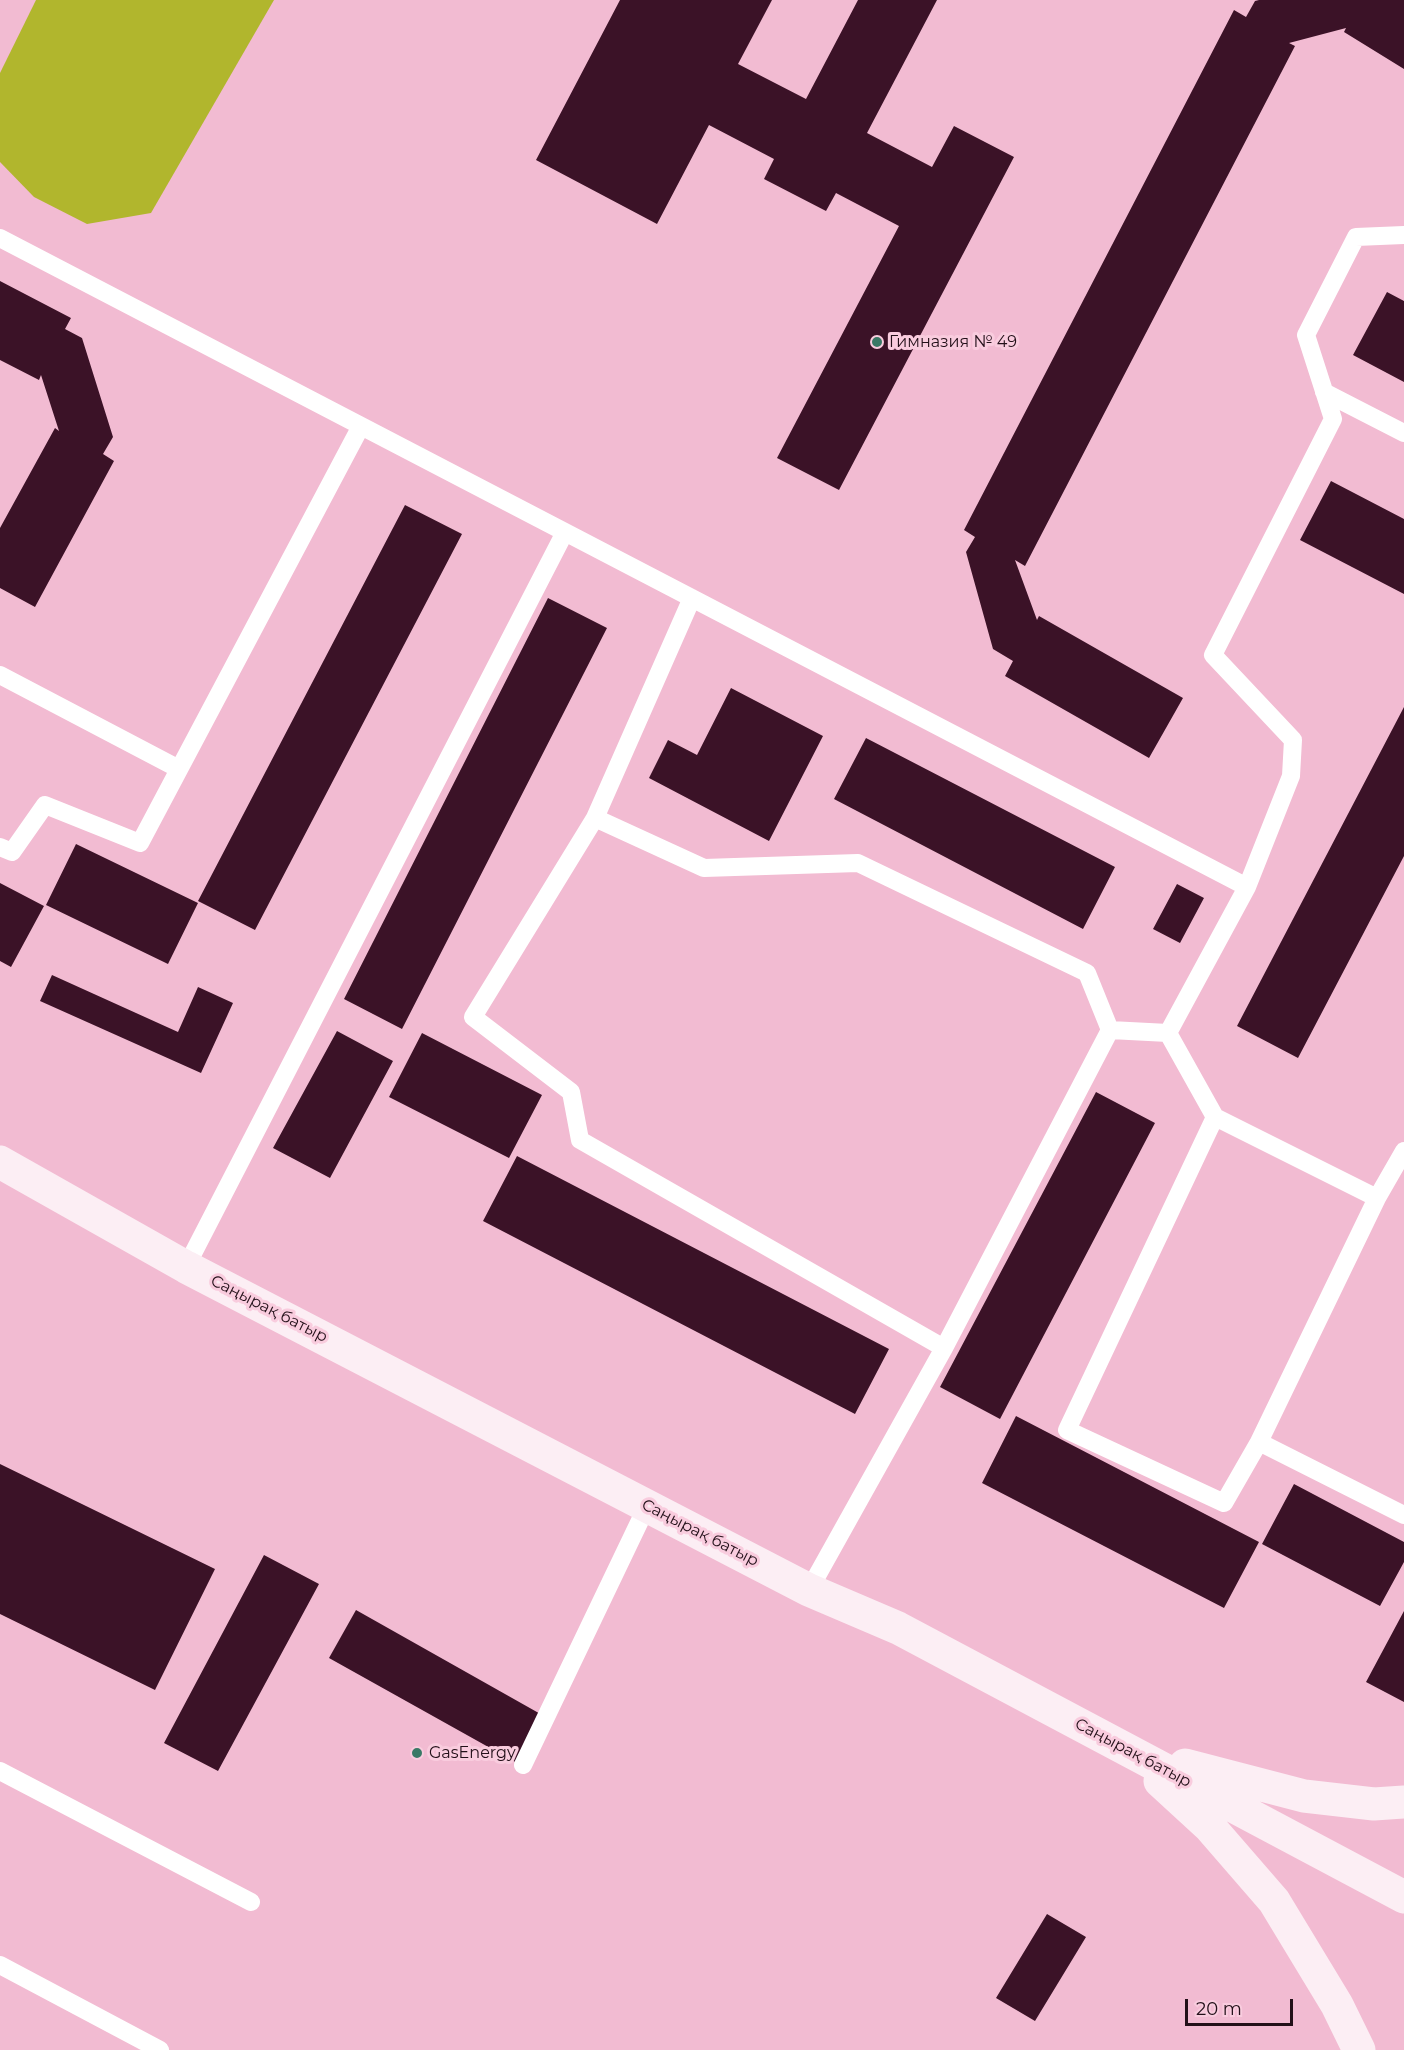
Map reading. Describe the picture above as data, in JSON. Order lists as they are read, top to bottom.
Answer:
{
  "streets": {
    "street": ["Саңырақ батыр"]
  },
  "places": ["Гимназия № 49", "GasEnergy"],
  "scale_bar": "20 m"
}
